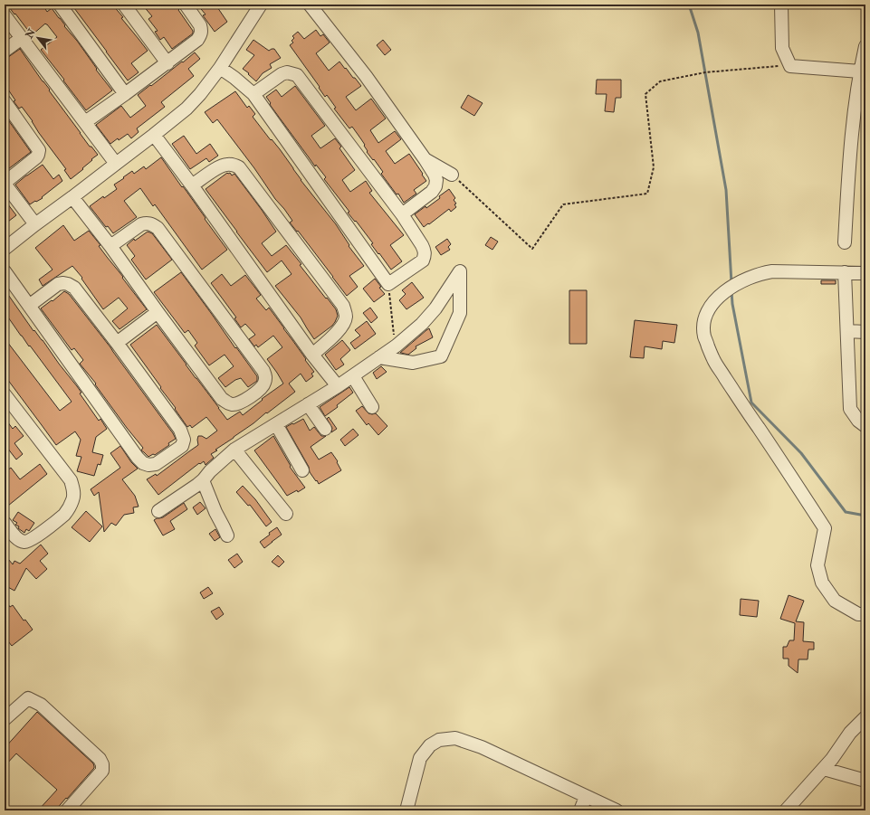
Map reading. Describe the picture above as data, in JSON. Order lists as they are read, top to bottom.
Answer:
{
  "north": "top left"
}
